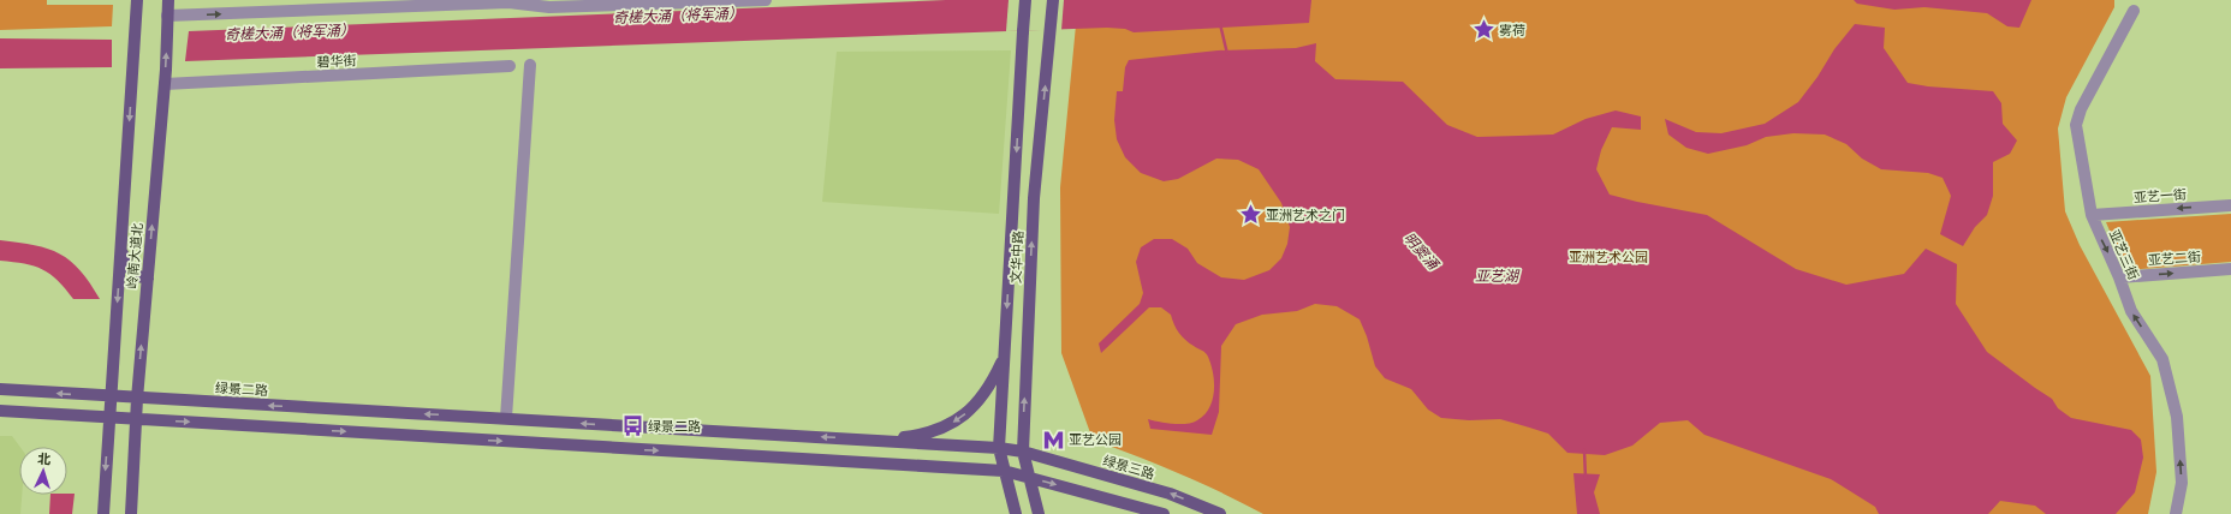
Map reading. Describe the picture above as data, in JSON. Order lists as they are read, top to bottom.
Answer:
{
  "streets": {
    "main road": [
      "岭南大道北",
      "文华中路",
      "绿景二路",
      "绿景三路"
    ],
    "street": [
      "碧华街",
      "亚艺一街",
      "亚艺三街",
      "亚艺二街"
    ]
  },
  "crossings": [
    ["碧华街", "岭南大道北"],
    ["亚艺一街", "亚艺三街"],
    ["亚艺三街", "亚艺二街"],
    ["岭南大道北", "绿景二路"],
    ["文华中路", "绿景二路"],
    ["文华中路", "绿景三路"],
    ["绿景二路", "绿景三路"]
  ],
  "one_way": ["亚艺一街", "亚艺二街"],
  "water": ["奇槎大涌（将军涌）", "明窦涌", "亚艺湖"],
  "parks": ["亚洲艺术公园"],
  "places": {
    "place": ["雾荷", "亚洲艺术之门"],
    "bus stop": ["绿景二路"],
    "metro station": ["亚艺公园"]
  },
  "north": "top"
}
